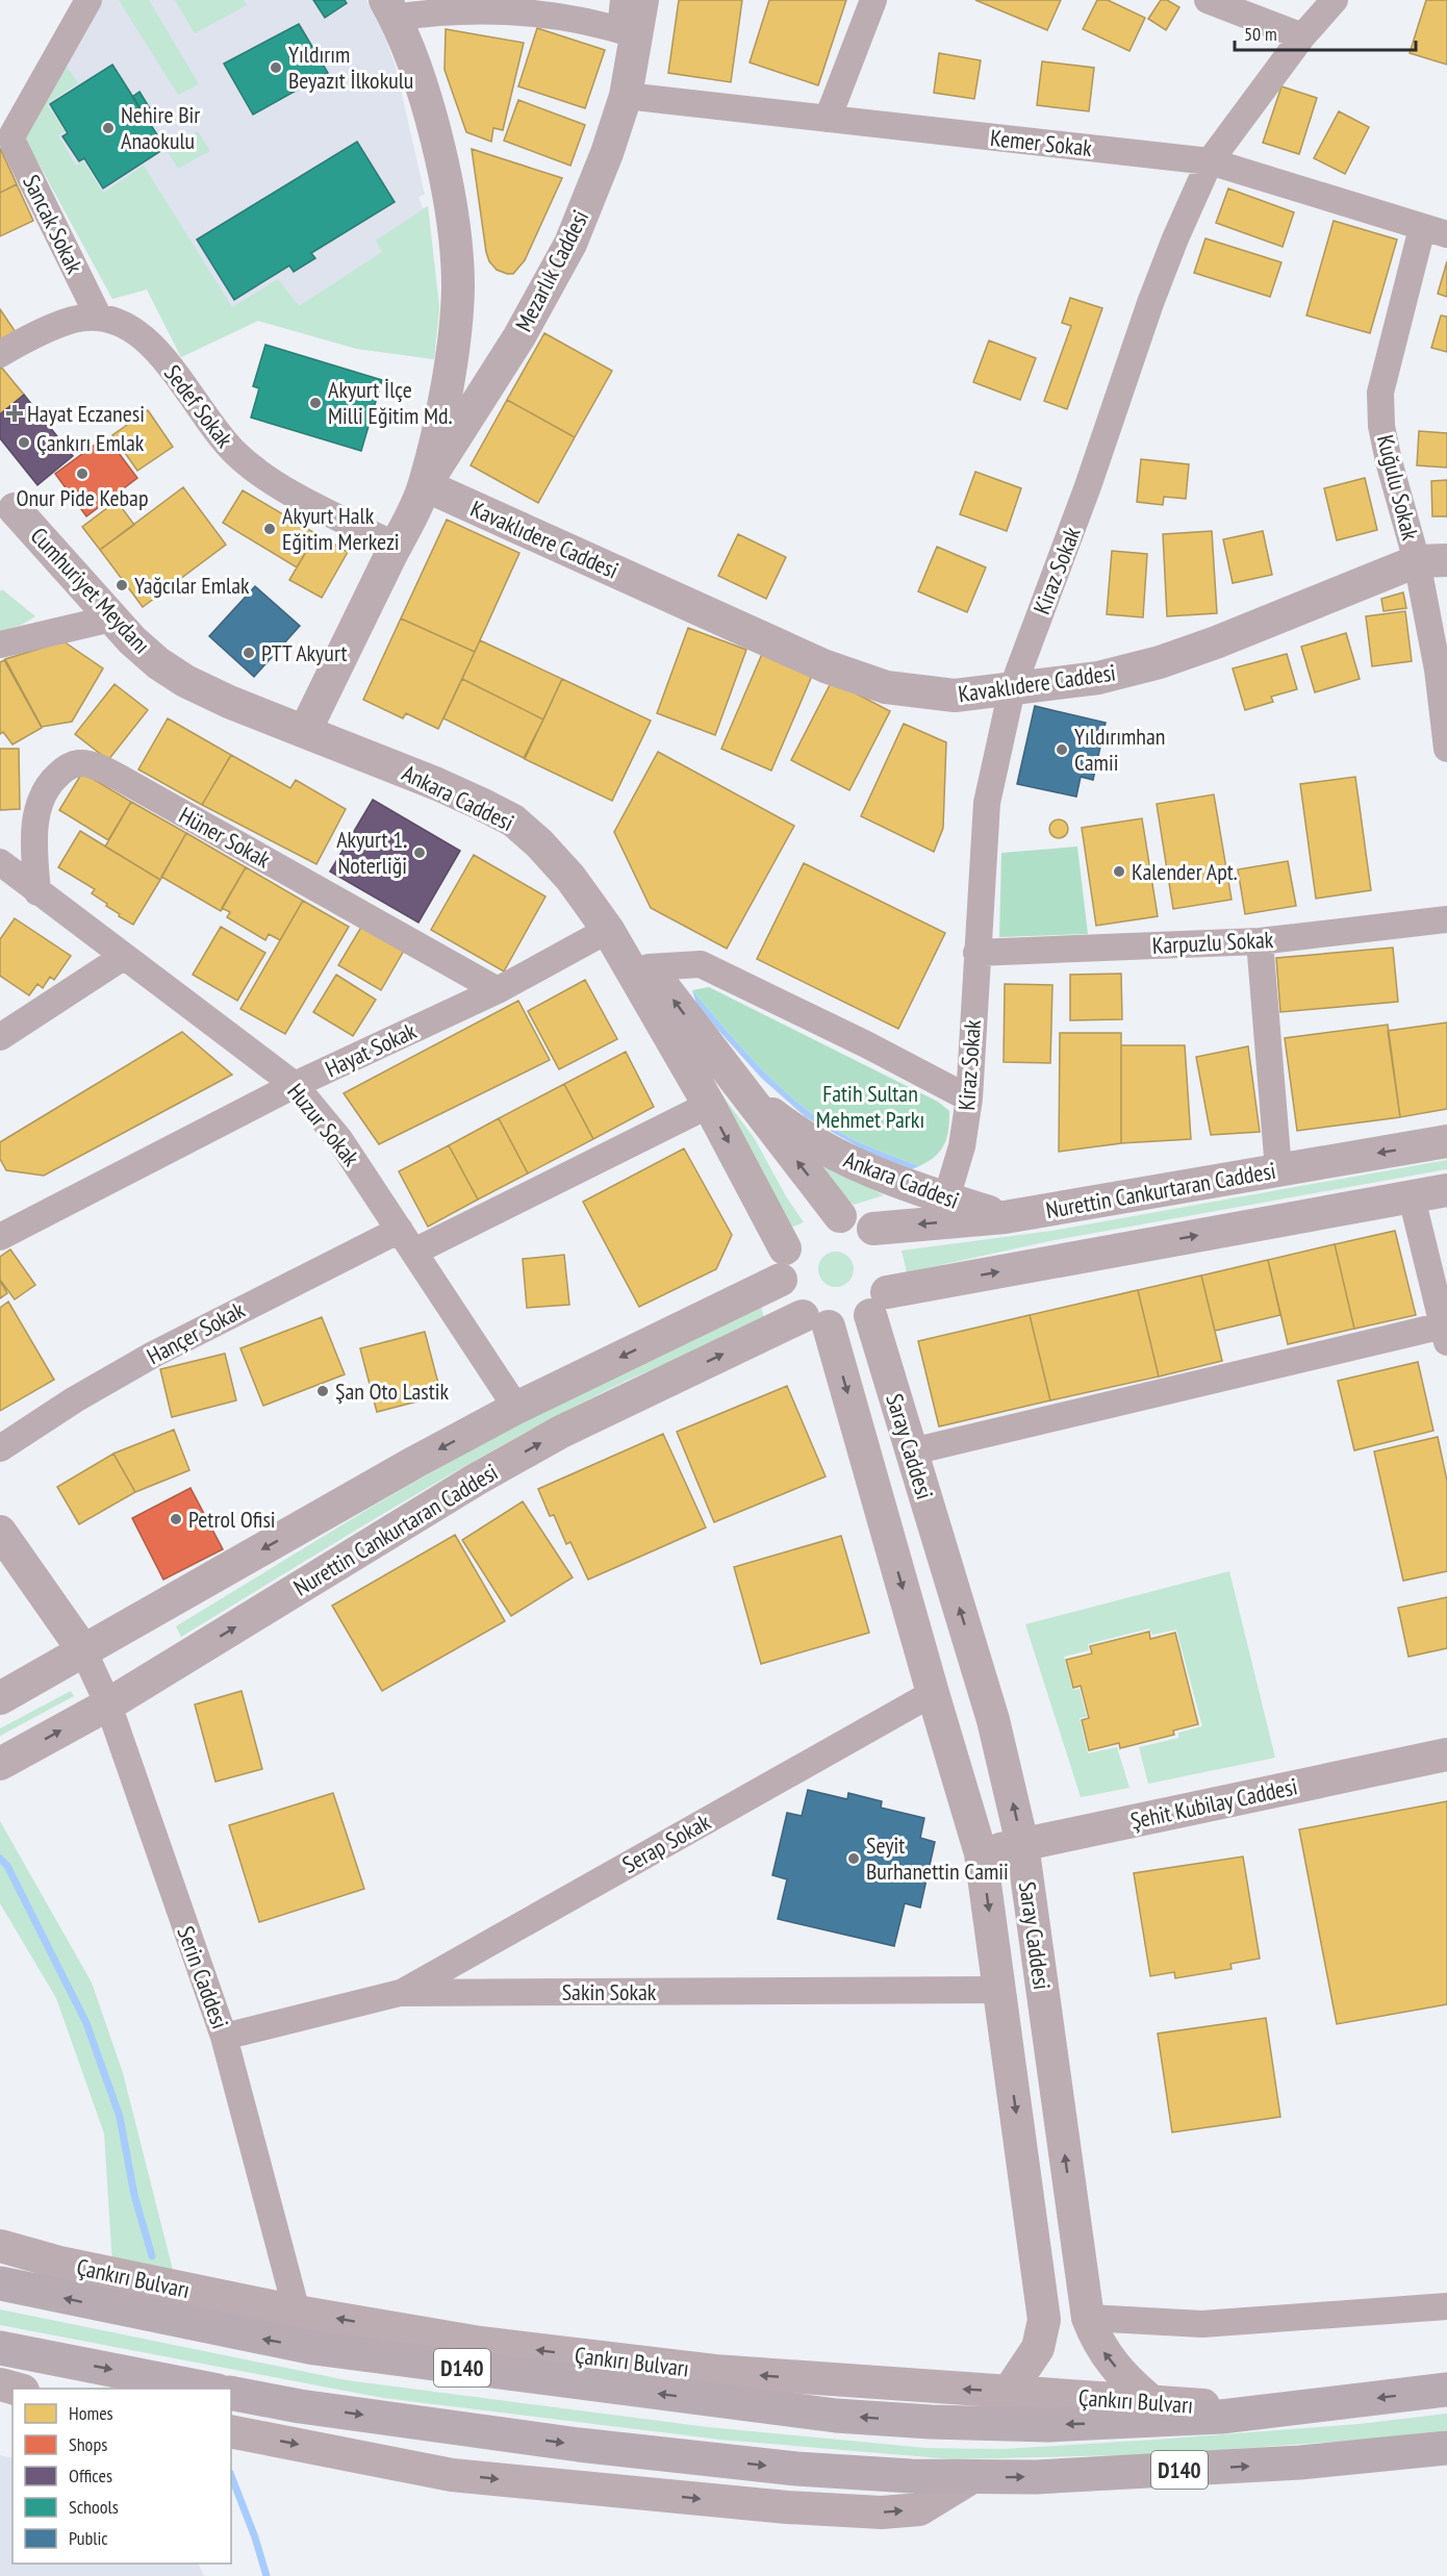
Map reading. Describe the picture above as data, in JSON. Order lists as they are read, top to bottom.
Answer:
{
  "streets": {
    "highway": ["Çankırı Bulvarı", "D140"],
    "street": [
      "Kemer Sokak",
      "Sancak Sokak",
      "Mezarlık Caddesi",
      "Sedef Sokak",
      "Kuğulu Sokak",
      "Kavaklıdere Caddesi",
      "Kiraz Sokak",
      "Cumhuriyet Meydanı",
      "Ankara Caddesi",
      "Hüner Sokak",
      "Karpuzlu Sokak",
      "Hayat Sokak",
      "Huzur Sokak",
      "Nurettin Cankurtaran Caddesi",
      "Hançer Sokak",
      "Saray Caddesi",
      "Şehit Kubilay Caddesi",
      "Serap Sokak",
      "Serin Caddesi",
      "Sakin Sokak"
    ]
  },
  "crossings": [
    ["Kemer Sokak", "Mezarlık Caddesi"],
    ["Kemer Sokak", "Kuğulu Sokak"],
    ["Kemer Sokak", "Kiraz Sokak"],
    ["Sancak Sokak", "Sedef Sokak"],
    ["Mezarlık Caddesi", "Kavaklıdere Caddesi"],
    ["Kuğulu Sokak", "Kavaklıdere Caddesi"],
    ["Kavaklıdere Caddesi", "Kiraz Sokak"],
    ["Kiraz Sokak", "Ankara Caddesi"],
    ["Kiraz Sokak", "Karpuzlu Sokak"],
    ["Cumhuriyet Meydanı", "Ankara Caddesi"],
    ["Ankara Caddesi", "Hayat Sokak"],
    ["Ankara Caddesi", "Nurettin Cankurtaran Caddesi"],
    ["Ankara Caddesi", "Saray Caddesi"],
    ["Hüner Sokak", "Hayat Sokak"],
    ["Hüner Sokak", "Huzur Sokak"],
    ["Hayat Sokak", "Huzur Sokak"],
    ["Huzur Sokak", "Nurettin Cankurtaran Caddesi"],
    ["Huzur Sokak", "Hançer Sokak"],
    ["Nurettin Cankurtaran Caddesi", "Saray Caddesi"],
    ["Nurettin Cankurtaran Caddesi", "Serin Caddesi"],
    ["Saray Caddesi", "Şehit Kubilay Caddesi"],
    ["Saray Caddesi", "Serap Sokak"],
    ["Saray Caddesi", "Sakin Sokak"],
    ["Saray Caddesi", "Çankırı Bulvarı"],
    ["Serap Sokak", "Sakin Sokak"],
    ["Serin Caddesi", "Sakin Sokak"],
    ["Serin Caddesi", "Çankırı Bulvarı"]
  ],
  "parks": ["Fatih Sultan Mehmet Parkı"],
  "places": {
    "other": [
      "Yıldırım Beyazıt İlkokulu",
      "Nehire Bir Anaokulu",
      "Akyurt İlçe Milli Eğitim Md.",
      "Çankırı Emlak",
      "Onur Pide Kebap",
      "Akyurt Halk Eğitim Merkezi",
      "Yağcılar Emlak",
      "PTT Akyurt",
      "Yıldırımhan Camii",
      "Akyurt 1. Noterliği",
      "Kalender Apt.",
      "Şan Oto Lastik",
      "Petrol Ofisi",
      "Seyit Burhanettin Camii"
    ],
    "health": ["Hayat Eczanesi"]
  },
  "legend": [
    "Homes",
    "Shops",
    "Offices",
    "Schools",
    "Public"
  ],
  "scale_bar": "50 m"
}
